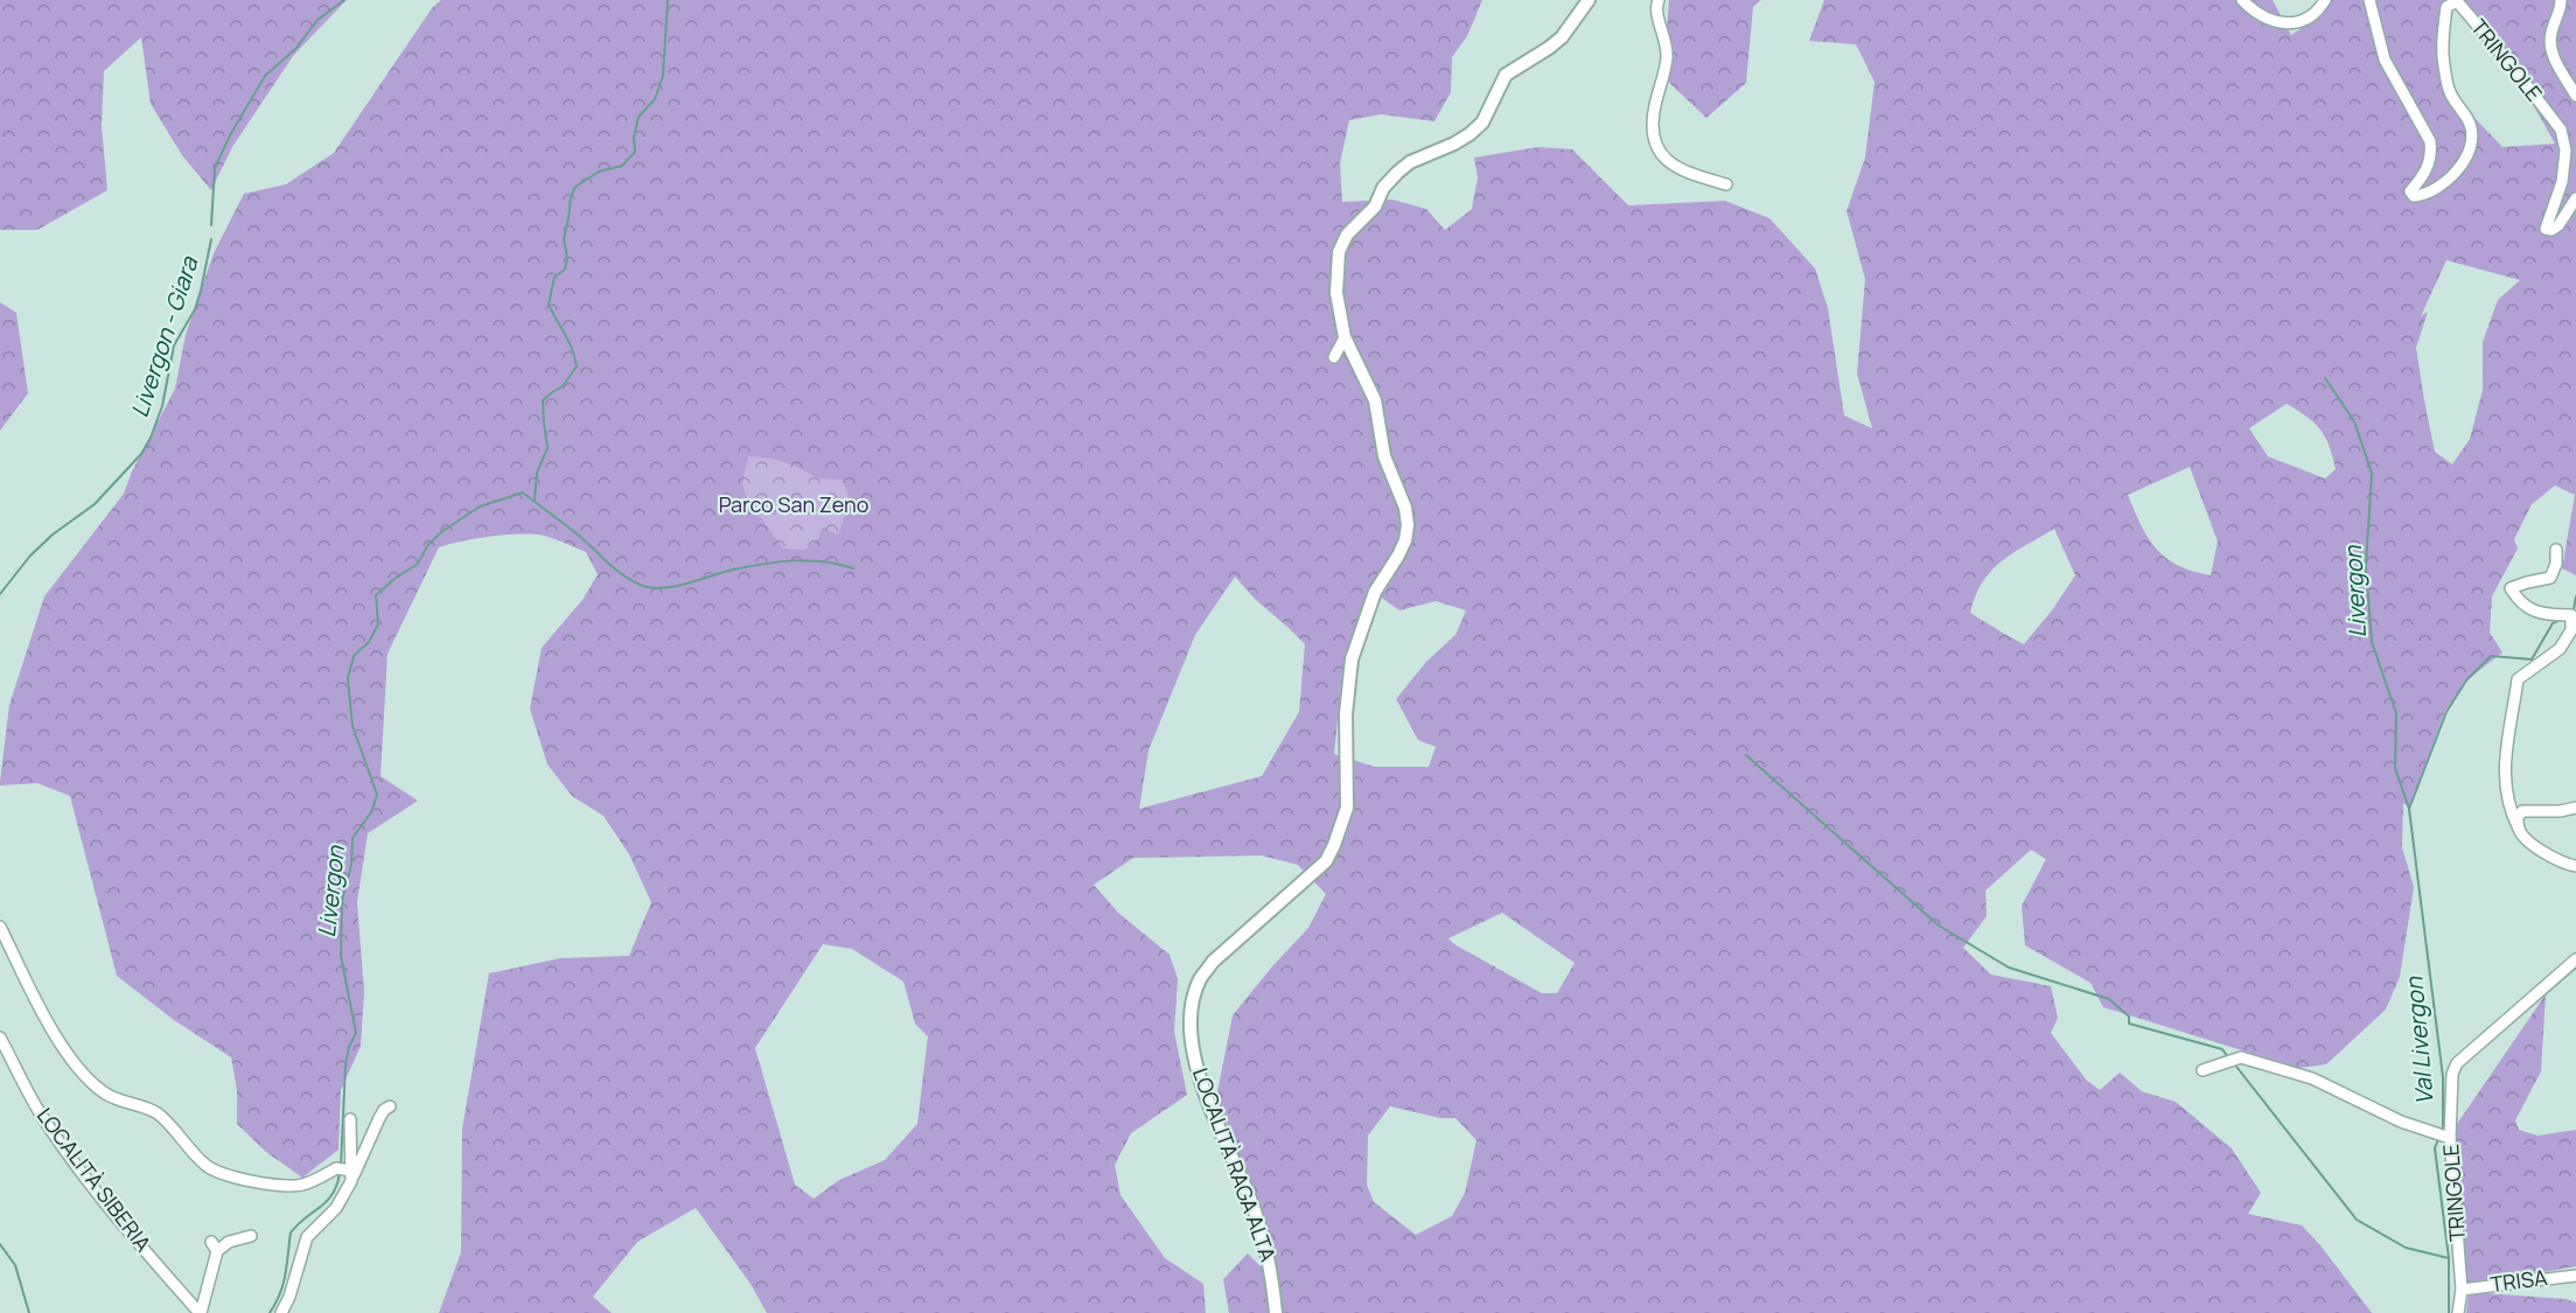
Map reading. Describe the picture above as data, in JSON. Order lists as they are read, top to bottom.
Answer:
{
  "streets": {
    "street": [
      "TRINGOLE",
      "LOCALITÀ RAGA ALTA",
      "LOCALITÀ SIBERIA",
      "TRISA"
    ]
  },
  "crossings": [
    ["TRINGOLE", "TRISA"]
  ],
  "water": ["Livergon - Giara", "Livergon", "Val Livergon"],
  "parks": ["Parco San Zeno"]
}
